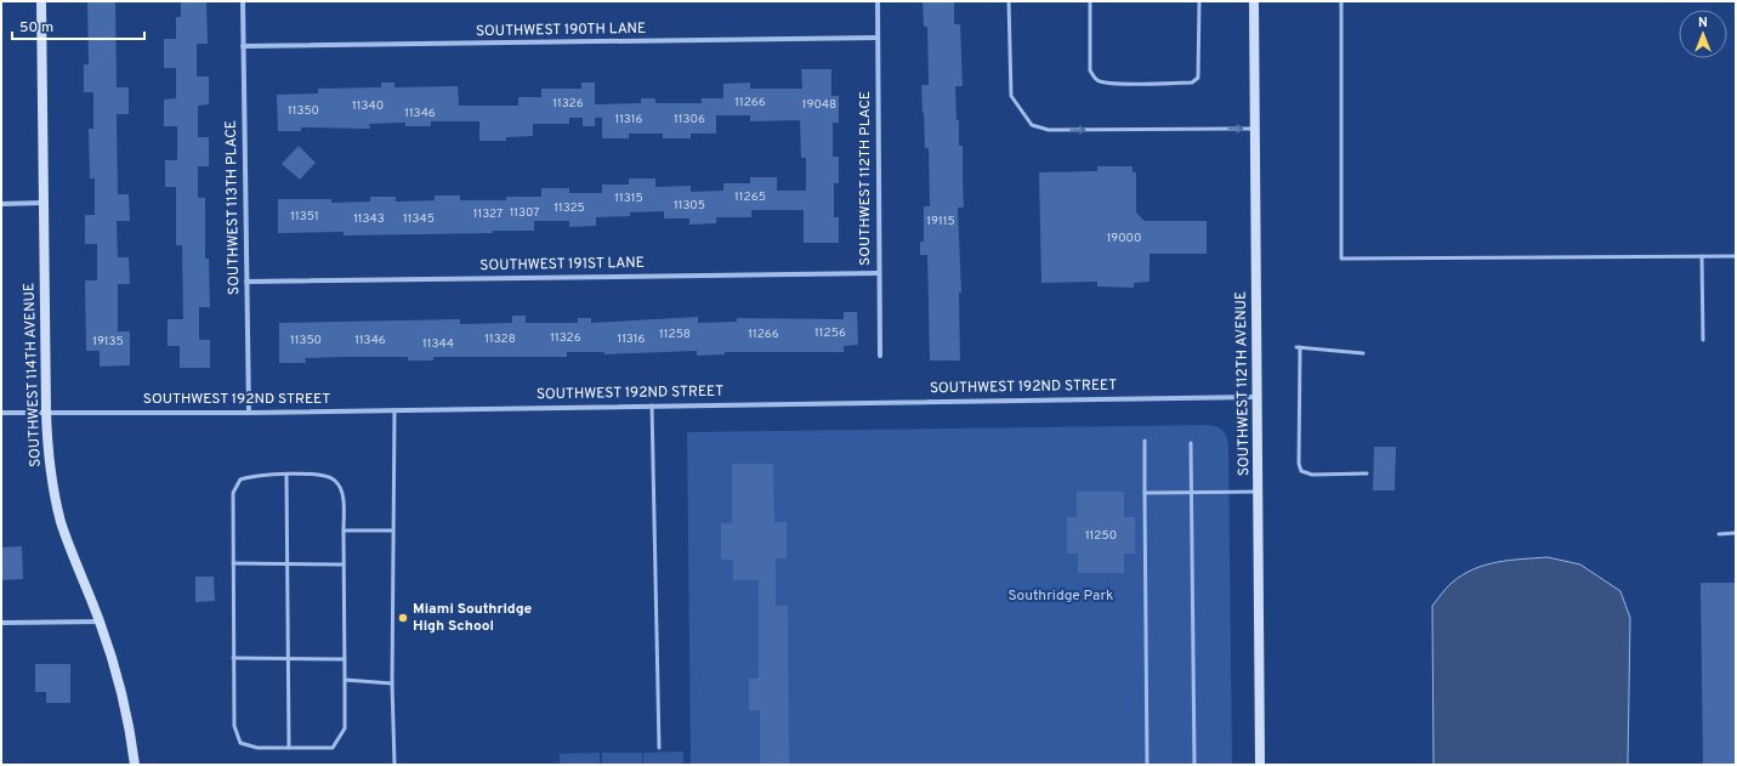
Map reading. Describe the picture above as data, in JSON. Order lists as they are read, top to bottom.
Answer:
{
  "streets": {
    "street": [
      "SOUTHWEST 190TH LANE",
      "SOUTHWEST 112TH PLACE",
      "SOUTHWEST 113TH PLACE",
      "SOUTHWEST 191ST LANE",
      "SOUTHWEST 114TH AVENUE",
      "SOUTHWEST 112TH AVENUE",
      "SOUTHWEST 192ND STREET"
    ]
  },
  "crossings": [
    ["SOUTHWEST 190TH LANE", "SOUTHWEST 112TH PLACE"],
    ["SOUTHWEST 190TH LANE", "SOUTHWEST 113TH PLACE"],
    ["SOUTHWEST 112TH PLACE", "SOUTHWEST 191ST LANE"],
    ["SOUTHWEST 113TH PLACE", "SOUTHWEST 191ST LANE"],
    ["SOUTHWEST 113TH PLACE", "SOUTHWEST 192ND STREET"],
    ["SOUTHWEST 114TH AVENUE", "SOUTHWEST 192ND STREET"],
    ["SOUTHWEST 112TH AVENUE", "SOUTHWEST 192ND STREET"]
  ],
  "parks": ["Southridge Park"],
  "places": ["Miami Southridge High School"],
  "house_numbers": [
    "11266",
    "11326",
    "19048",
    "11340",
    "11350",
    "11346",
    "11316",
    "11306",
    "11265",
    "11315",
    "11305",
    "11325",
    "11307",
    "11327",
    "11351",
    "11343",
    "11345",
    "19115",
    "19000",
    "11256",
    "11258",
    "11266",
    "11326",
    "11328",
    "11316",
    "11350",
    "11346",
    "19135",
    "11344",
    "11250"
  ],
  "scale_bar": "50 m",
  "north": "top"
}
